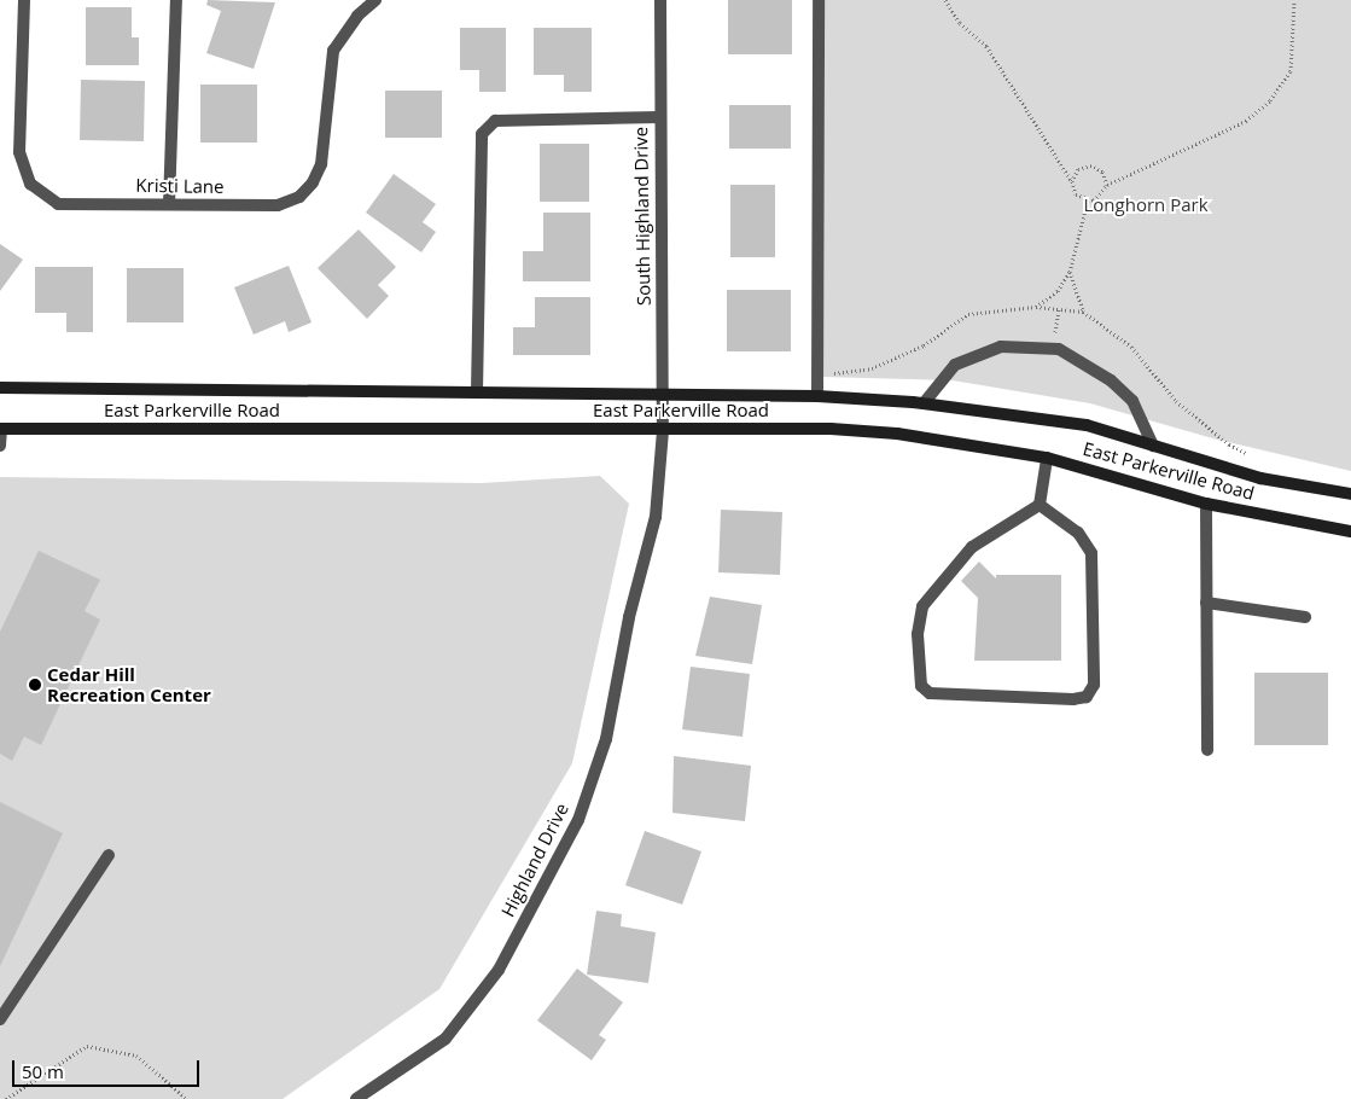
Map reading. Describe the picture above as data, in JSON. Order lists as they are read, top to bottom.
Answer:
{
  "streets": {
    "main road": ["East Parkerville Road"],
    "street": ["Kristi Lane", "South Highland Drive", "Highland Drive"]
  },
  "crossings": [
    ["South Highland Drive", "East Parkerville Road"],
    ["South Highland Drive", "Highland Drive"],
    ["East Parkerville Road", "Highland Drive"]
  ],
  "parks": ["Longhorn Park"],
  "places": ["Cedar Hill Recreation Center"],
  "scale_bar": "50 m"
}
